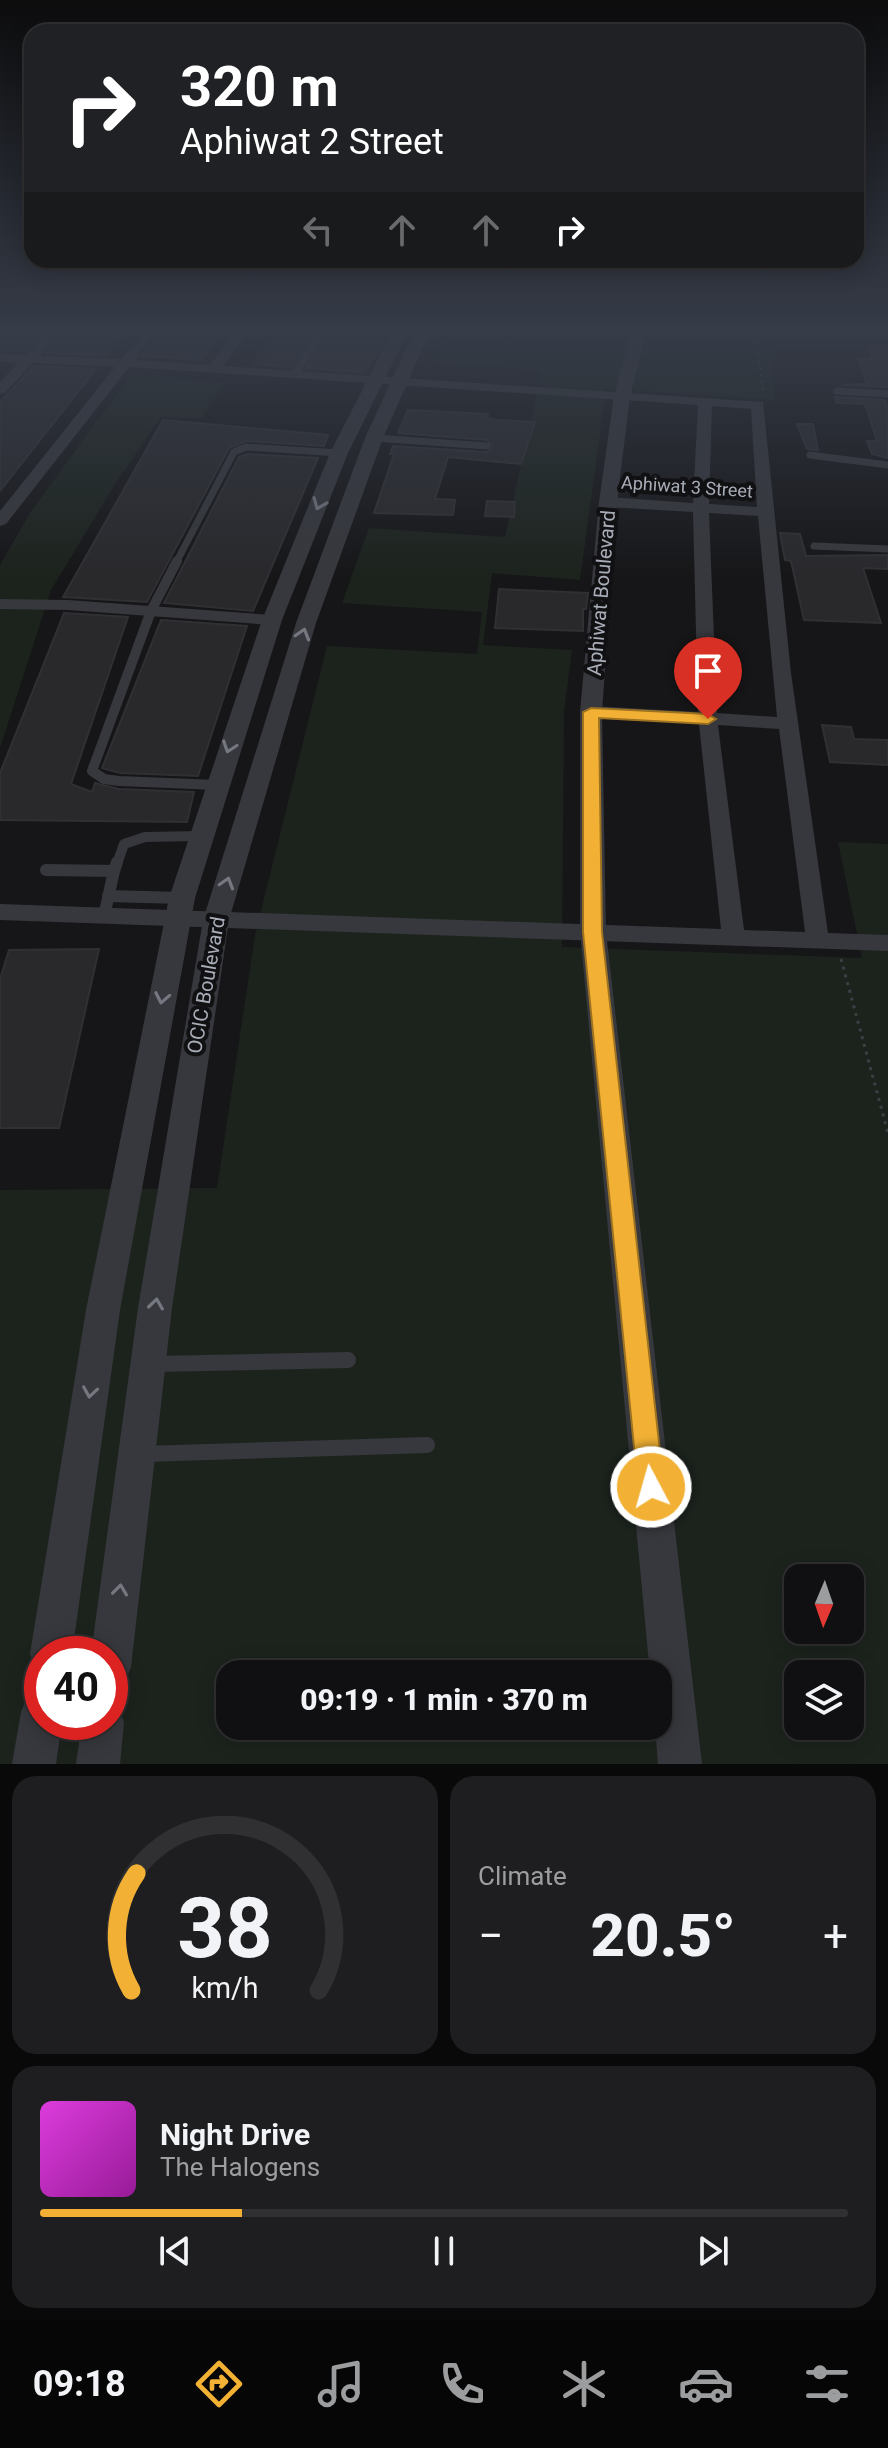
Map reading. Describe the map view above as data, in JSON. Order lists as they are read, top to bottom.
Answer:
{
  "streets": {
    "street": ["Aphiwat 3 Street", "Aphiwat Boulevard", "OCIC Boulevard"]
  },
  "crossings": [
    ["Aphiwat 3 Street", "Aphiwat Boulevard"]
  ],
  "north": "bottom",
  "page": {
    "turn": ["320 m", "Aphiwat 2 Street"],
    "limit": "40",
    "trip": "09:19 · 1 min · 370 m",
    "tile": "Climate",
    "heat": ["−", "20.5°", "+"],
    "song": ["Night Drive", "The Halogens"],
    "tabs": "09:18",
    "gauge": ["38", "km/h"]
  }
}
